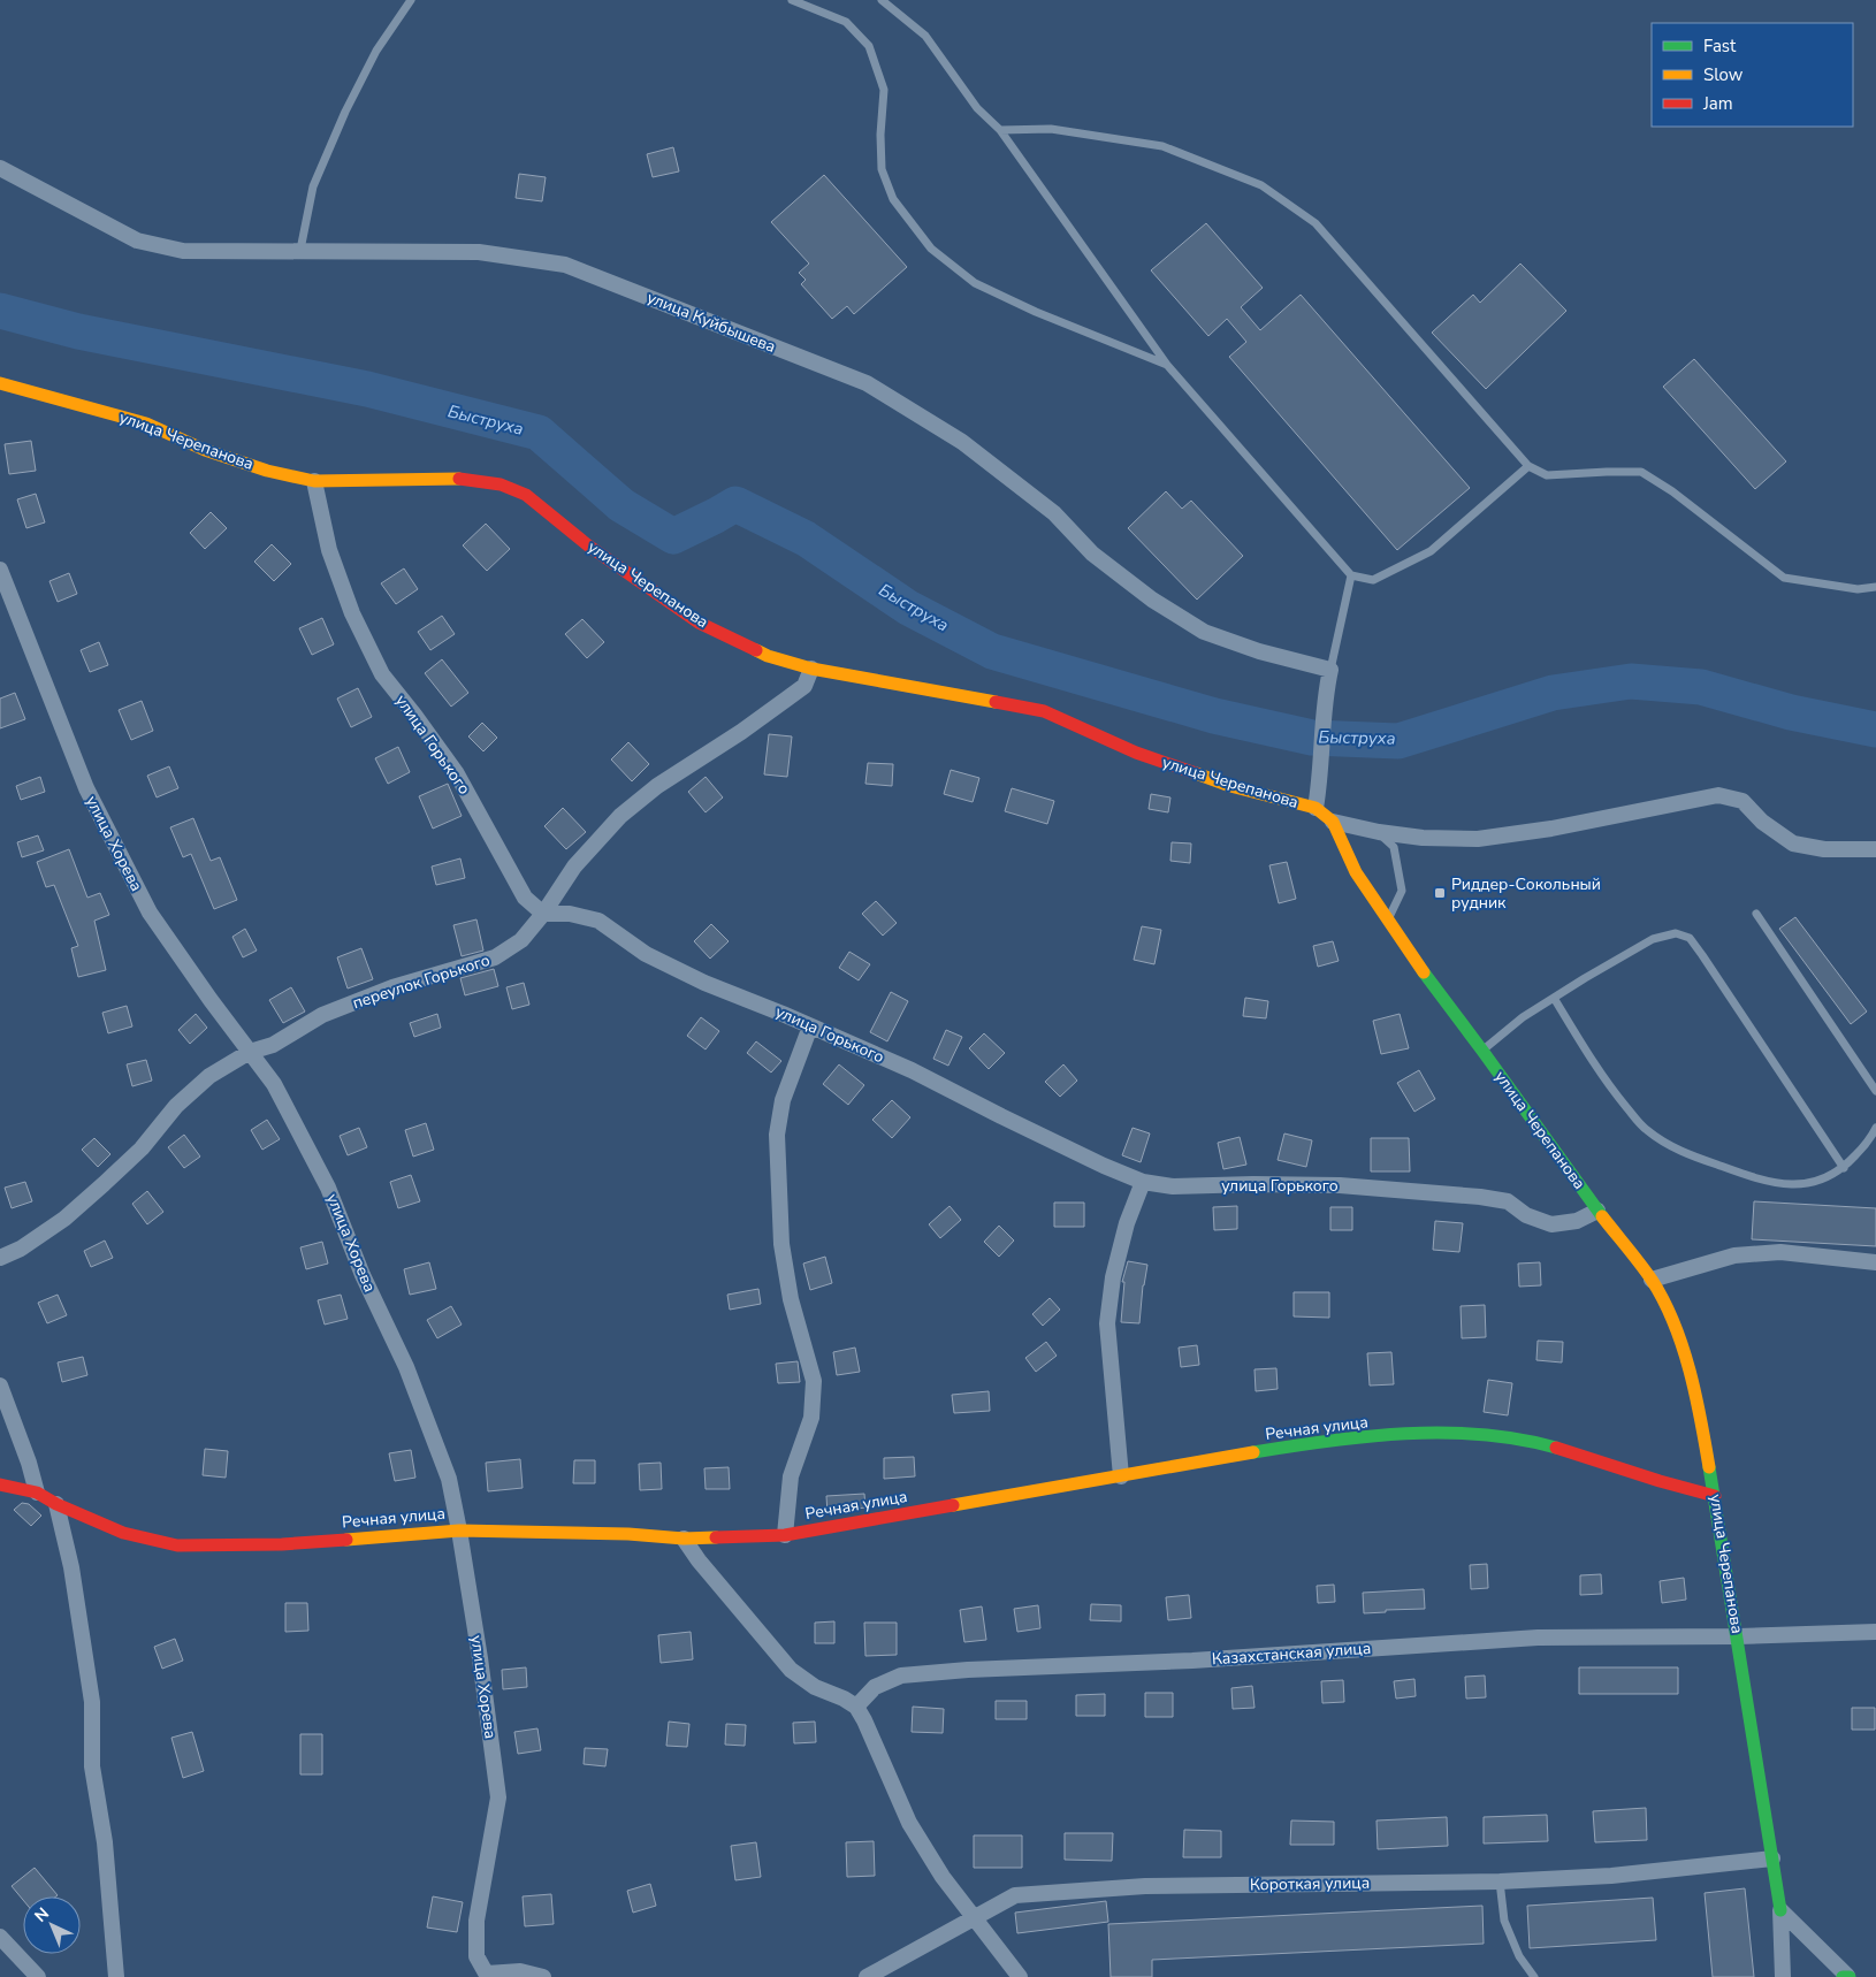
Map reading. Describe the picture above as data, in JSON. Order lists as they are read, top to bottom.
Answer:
{
  "streets": {
    "street": [
      "улица Куйбышева",
      "улица Черепанова",
      "улица Горького",
      "улица Хорева",
      "переулок Горького",
      "Речная улица",
      "Казахстанская улица",
      "Короткая улица"
    ]
  },
  "crossings": [
    ["улица Черепанова", "улица Горького"],
    ["улица Черепанова", "переулок Горького"],
    ["улица Черепанова", "Речная улица"],
    ["улица Черепанова", "Казахстанская улица"],
    ["улица Черепанова", "Короткая улица"],
    ["улица Горького", "переулок Горького"],
    ["улица Хорева", "переулок Горького"],
    ["улица Хорева", "Речная улица"]
  ],
  "water": ["Быструха"],
  "places": {
    "transit": ["Риддер-Сокольный рудник"]
  },
  "legend": ["Fast", "Slow", "Jam"],
  "north": "top left"
}
